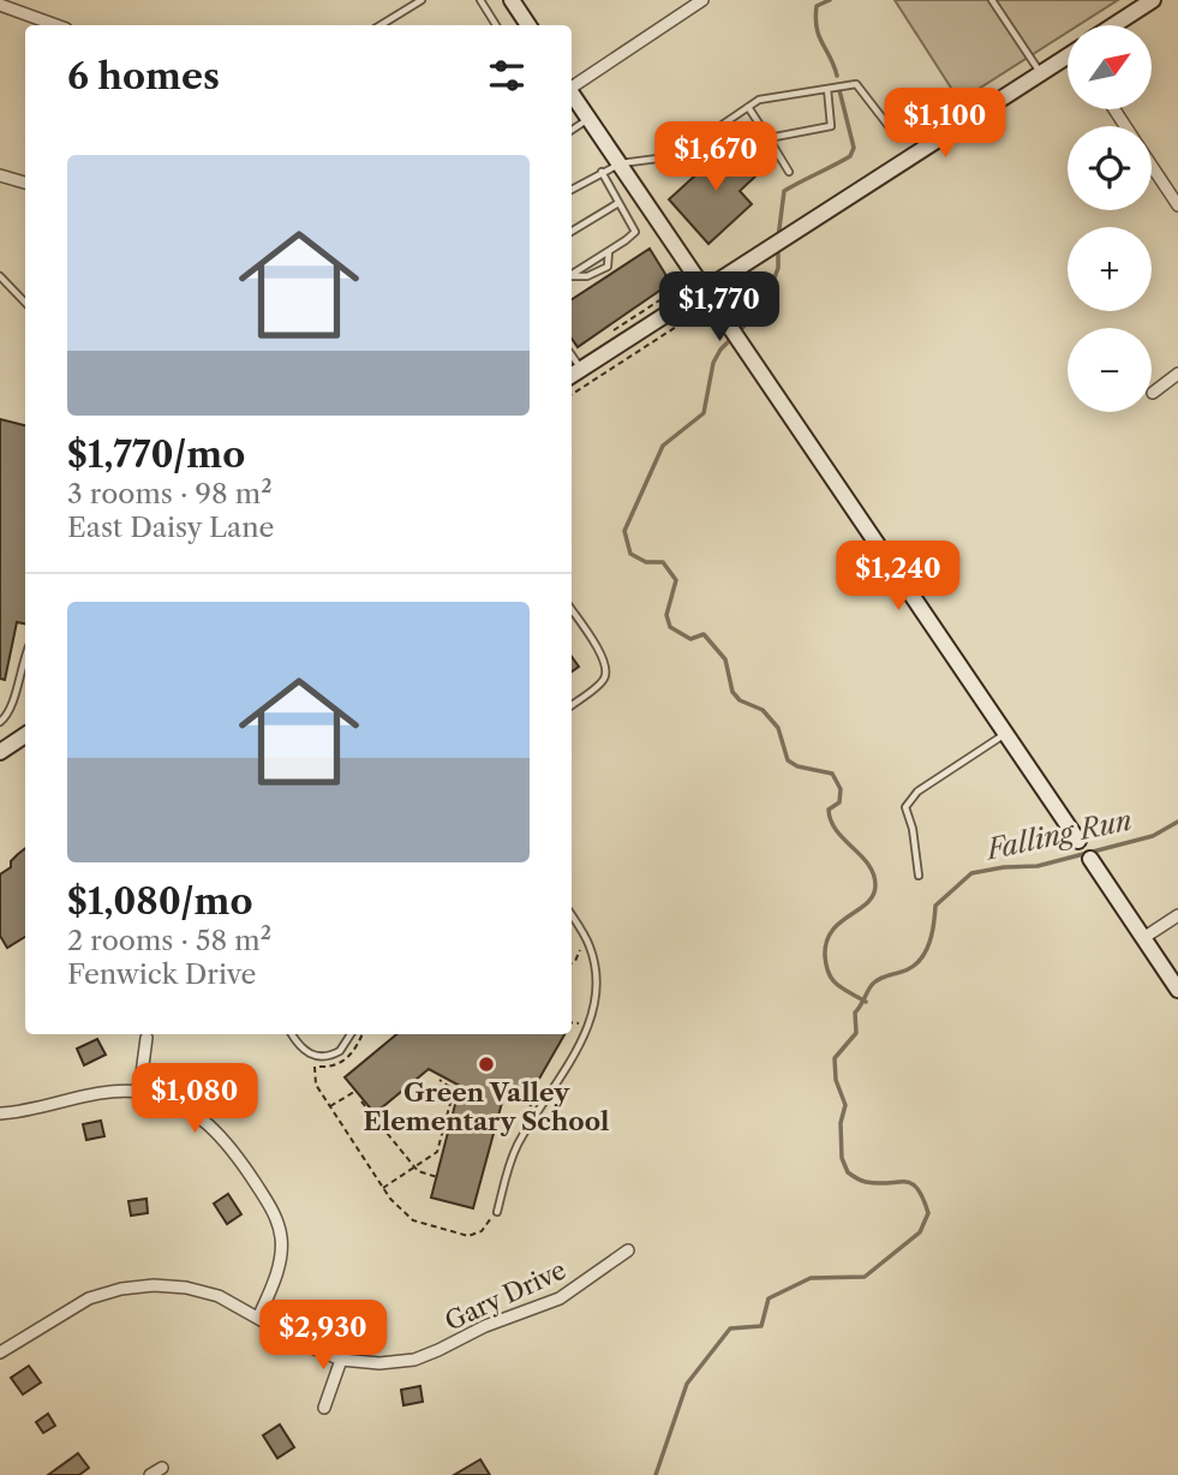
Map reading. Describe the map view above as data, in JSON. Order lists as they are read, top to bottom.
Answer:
{
  "streets": {
    "street": ["Gary Drive"]
  },
  "water": ["Falling Run"],
  "places": ["Green Valley Elementary School"],
  "north": "top right",
  "page": {
    "map_buttons": ["+", "−"],
    "heading": "6 homes",
    "price": [
      "$1,100",
      "$1,670",
      "$1,770",
      "$1,240",
      "$1,080",
      "$2,930"
    ],
    "list": [
      {
        "name": "$1,770/mo",
        "note": "3 rooms · 98 m² · East Daisy Lane"
      },
      {
        "name": "$1,080/mo",
        "note": "2 rooms · 58 m² · Fenwick Drive"
      }
    ]
  }
}
